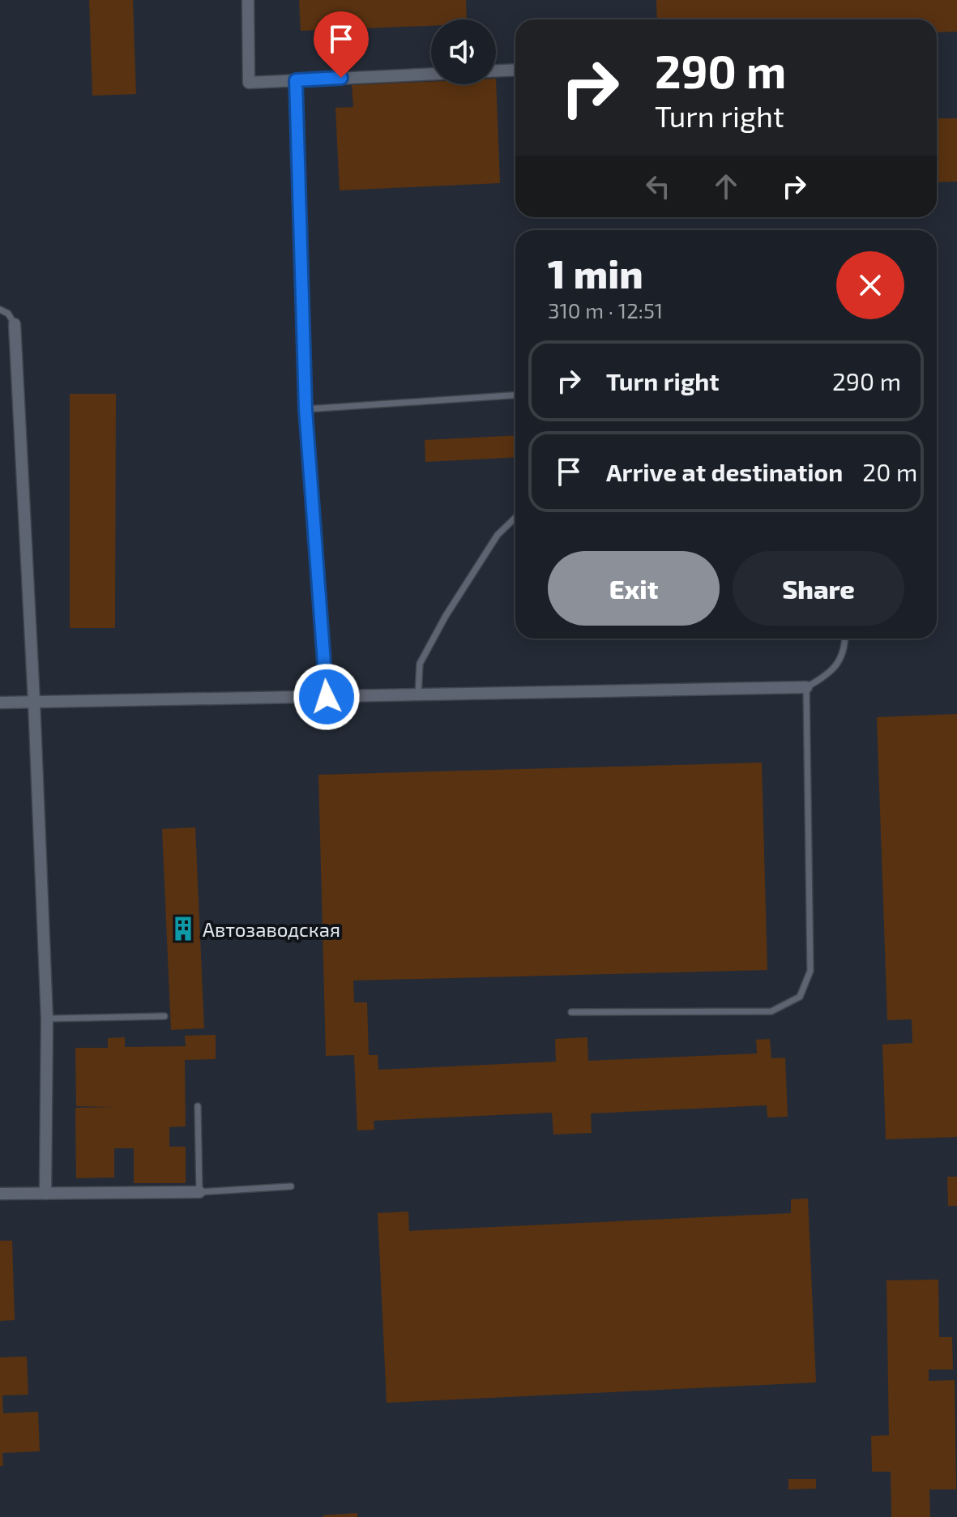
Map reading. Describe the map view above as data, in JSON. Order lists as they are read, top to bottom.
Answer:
{
  "places": {
    "building": ["Автозаводская"]
  },
  "page": {
    "turn": ["290 m", "Turn right"],
    "heading": ["1 min", "310 m · 12:51"],
    "list": [
      {
        "name": "Turn right",
        "value": "290 m"
      },
      {
        "name": "Arrive at destination",
        "value": "20 m"
      }
    ],
    "buttons": ["Exit", "Share"]
  }
}
